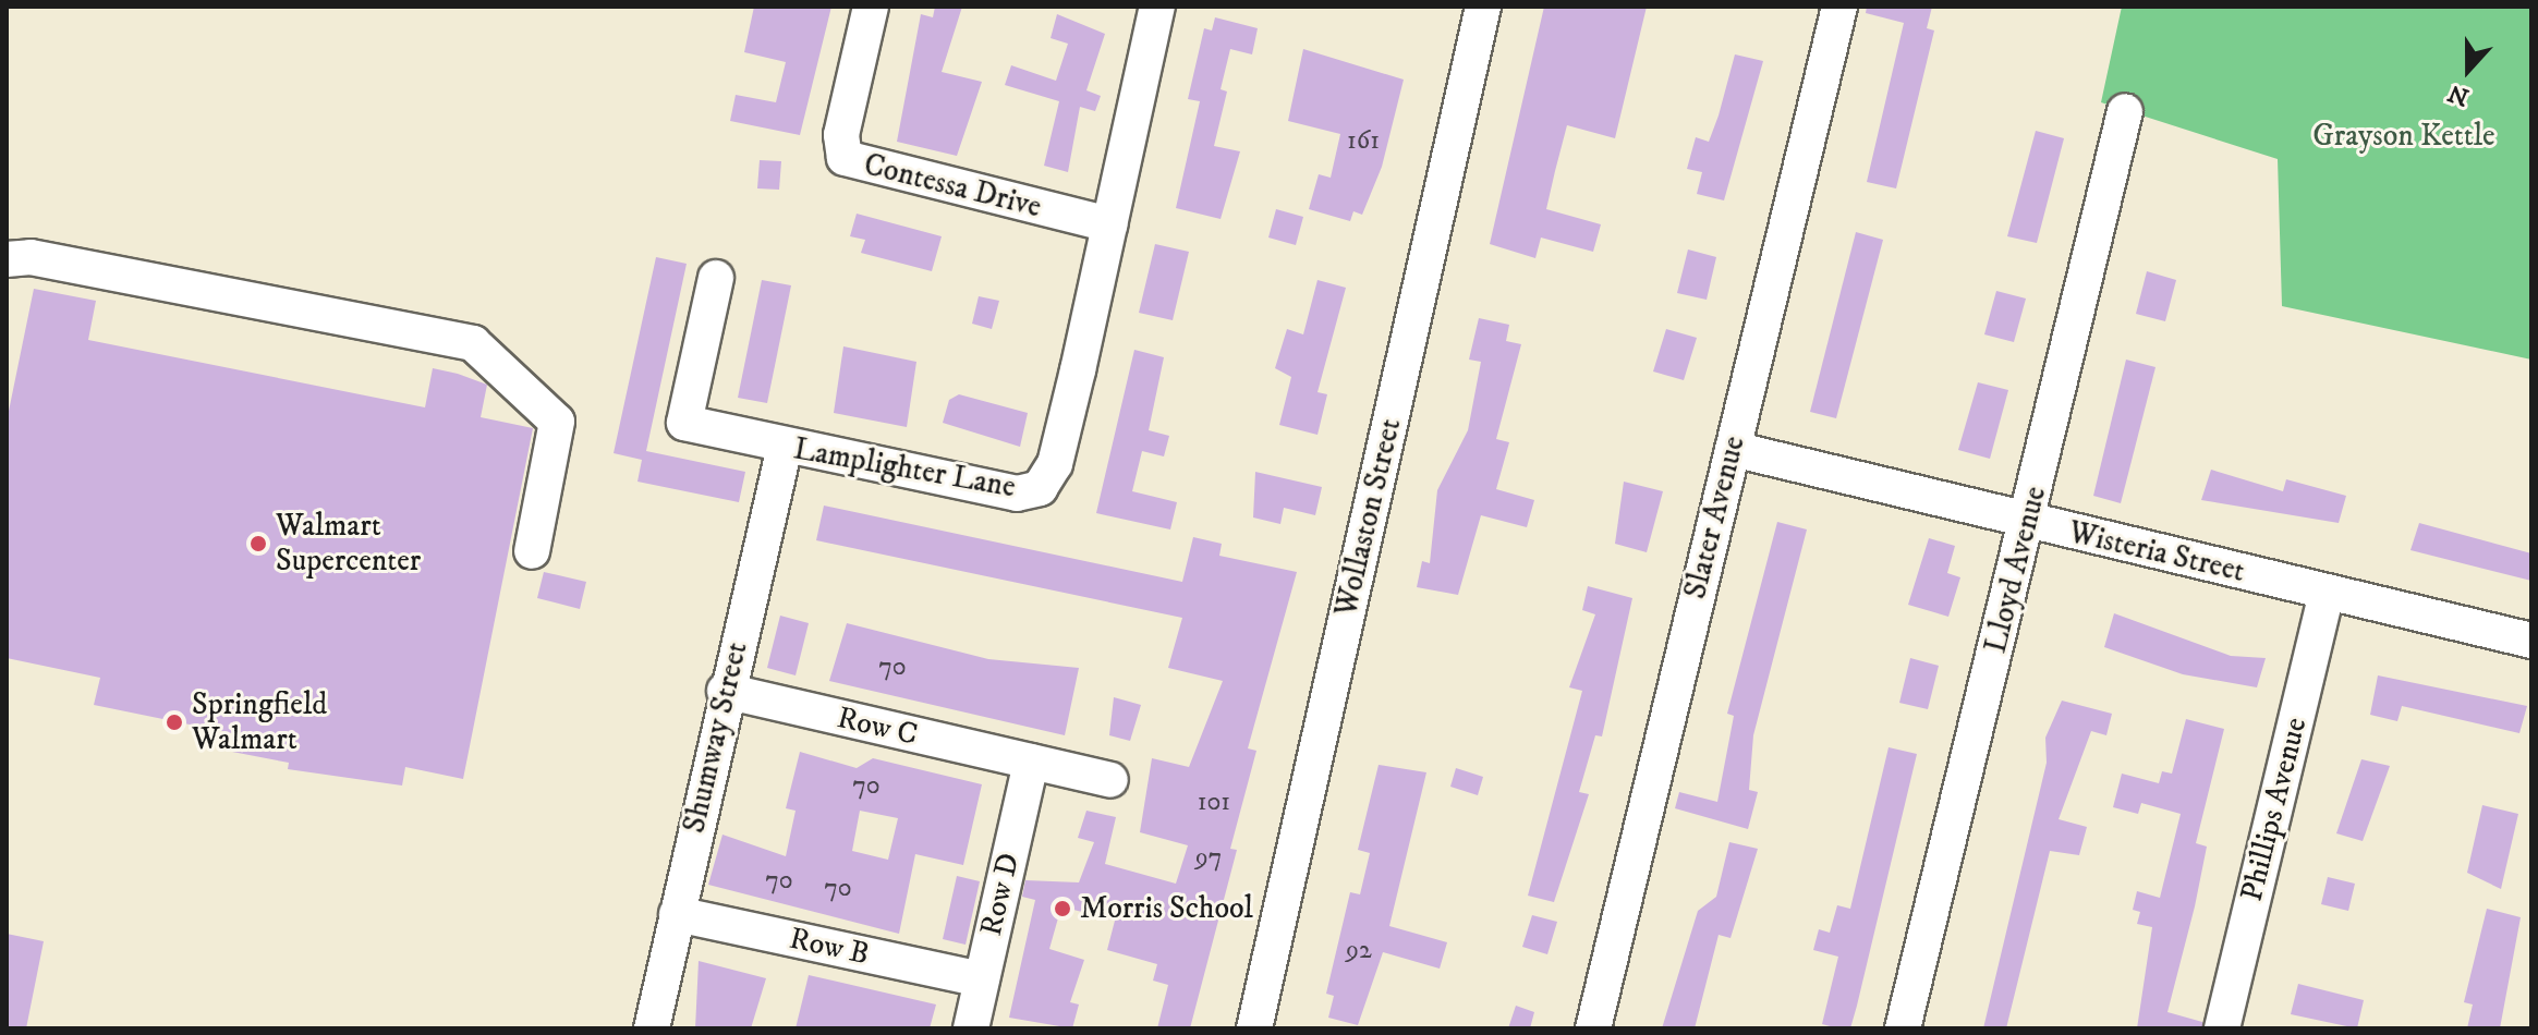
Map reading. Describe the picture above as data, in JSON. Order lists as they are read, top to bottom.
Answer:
{
  "streets": {
    "street": [
      "Contessa Drive",
      "Lamplighter Lane",
      "Wollaston Street",
      "Slater Avenue",
      "Wisteria Street",
      "Lloyd Avenue",
      "Row C",
      "Shumway Street",
      "Phillips Avenue",
      "Row D",
      "Row B"
    ]
  },
  "crossings": [
    ["Contessa Drive", "Lamplighter Lane"],
    ["Lamplighter Lane", "Shumway Street"],
    ["Slater Avenue", "Wisteria Street"],
    ["Wisteria Street", "Lloyd Avenue"],
    ["Wisteria Street", "Phillips Avenue"],
    ["Row C", "Shumway Street"],
    ["Row C", "Row D"],
    ["Shumway Street", "Row B"],
    ["Row D", "Row B"]
  ],
  "parks": ["Grayson Kettle"],
  "places": ["Walmart Supercenter", "Springfield Walmart", "Morris School"],
  "house_numbers": [
    "161",
    "70",
    "70",
    "101",
    "97",
    "70",
    "70",
    "92"
  ],
  "north": "bottom"
}
